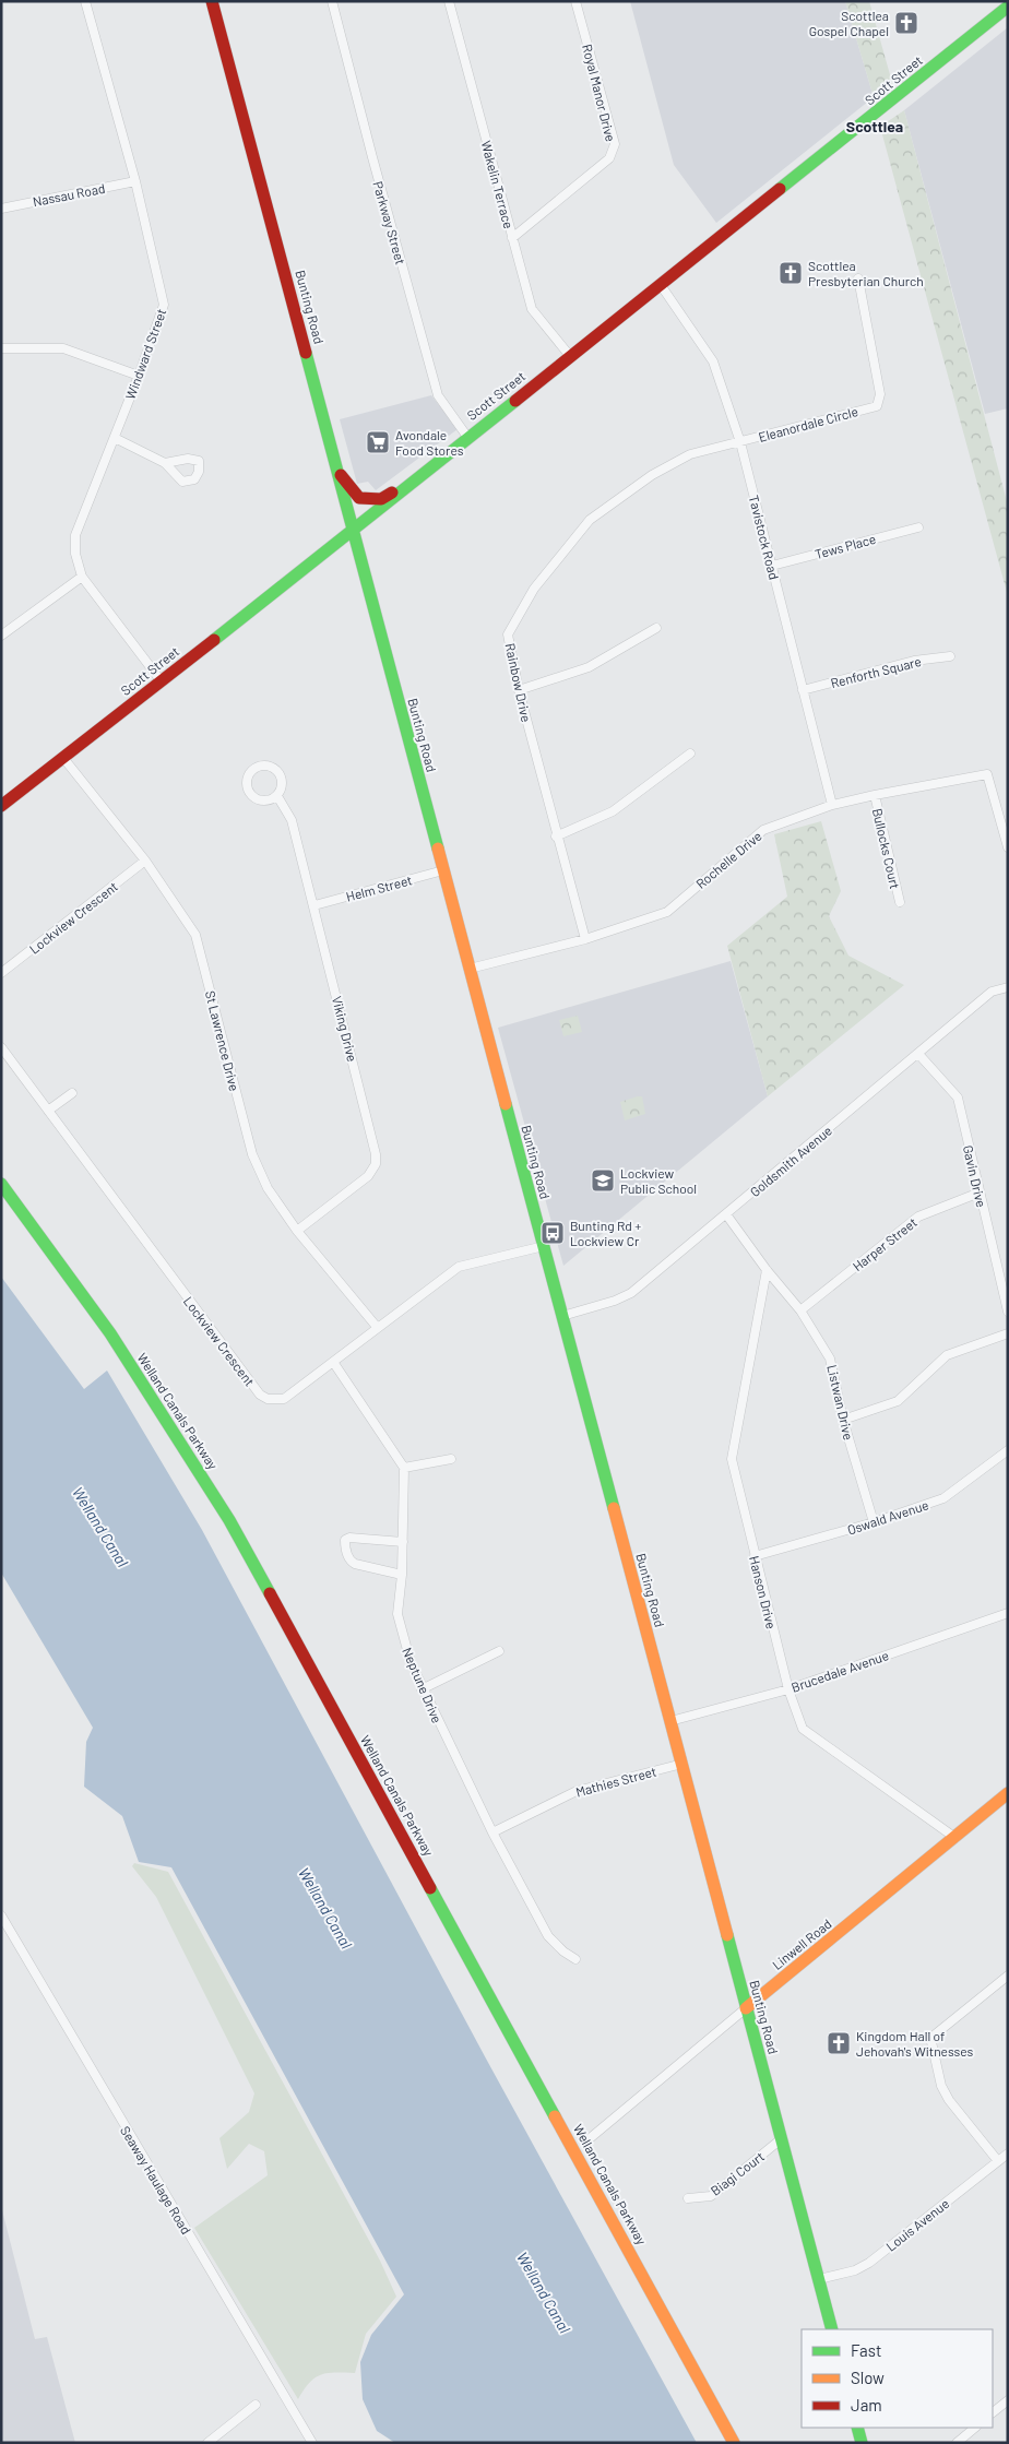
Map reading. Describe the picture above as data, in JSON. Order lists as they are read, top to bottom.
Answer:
{
  "streets": {
    "main road": [
      "Scott Street",
      "Bunting Road",
      "Welland Canals Parkway",
      "Linwell Road"
    ],
    "street": [
      "Royal Manor Drive",
      "Wakelin Terrace",
      "Nassau Road",
      "Parkway Street",
      "Windward Street",
      "Eleanordale Circle",
      "Tavistock Road",
      "Tews Place",
      "Renforth Square",
      "Rainbow Drive",
      "Bullocks Court",
      "Rochelle Drive",
      "Helm Street",
      "Lockview Crescent",
      "Viking Drive",
      "St Lawrence Drive",
      "Goldsmith Avenue",
      "Gavin Drive",
      "Harper Street",
      "Listwan Drive",
      "Oswald Avenue",
      "Hanson Drive",
      "Brucedale Avenue",
      "Neptune Drive",
      "Mathies Street",
      "Biagi Court",
      "Seaway Haulage Road",
      "Louis Avenue"
    ]
  },
  "crossings": [
    ["Scott Street", "Wakelin Terrace"],
    ["Scott Street", "Parkway Street"],
    ["Scott Street", "Bunting Road"],
    ["Scott Street", "Windward Street"],
    ["Scott Street", "Tavistock Road"],
    ["Scott Street", "St Lawrence Drive"],
    ["Royal Manor Drive", "Wakelin Terrace"],
    ["Nassau Road", "Windward Street"],
    ["Bunting Road", "Rochelle Drive"],
    ["Bunting Road", "Helm Street"],
    ["Bunting Road", "Lockview Crescent"],
    ["Bunting Road", "Goldsmith Avenue"],
    ["Bunting Road", "Brucedale Avenue"],
    ["Bunting Road", "Mathies Street"],
    ["Bunting Road", "Linwell Road"],
    ["Bunting Road", "Biagi Court"],
    ["Bunting Road", "Louis Avenue"],
    ["Eleanordale Circle", "Tavistock Road"],
    ["Eleanordale Circle", "Rainbow Drive"],
    ["Tavistock Road", "Tews Place"],
    ["Tavistock Road", "Renforth Square"],
    ["Tavistock Road", "Rainbow Drive"],
    ["Tavistock Road", "Rochelle Drive"],
    ["Rainbow Drive", "Rochelle Drive"],
    ["Bullocks Court", "Rochelle Drive"],
    ["Helm Street", "Viking Drive"],
    ["Lockview Crescent", "St Lawrence Drive"],
    ["Viking Drive", "St Lawrence Drive"],
    ["Goldsmith Avenue", "Gavin Drive"],
    ["Goldsmith Avenue", "Listwan Drive"],
    ["Gavin Drive", "Harper Street"],
    ["Harper Street", "Listwan Drive"],
    ["Listwan Drive", "Oswald Avenue"],
    ["Listwan Drive", "Hanson Drive"],
    ["Oswald Avenue", "Hanson Drive"],
    ["Hanson Drive", "Brucedale Avenue"],
    ["Hanson Drive", "Linwell Road"],
    ["Neptune Drive", "Mathies Street"]
  ],
  "districts": ["Scottlea"],
  "water": ["Welland Canal"],
  "places": {
    "church": ["Scottlea Gospel Chapel", "Scottlea Presbyterian Church", "Kingdom Hall of Jehovah's Witnesses"],
    "supermarket": ["Avondale Food Stores"],
    "school or university": ["Lockview Public School"],
    "bus stop": ["Bunting Rd + Lockview Cr"]
  },
  "legend": ["Fast", "Slow", "Jam"]
}
